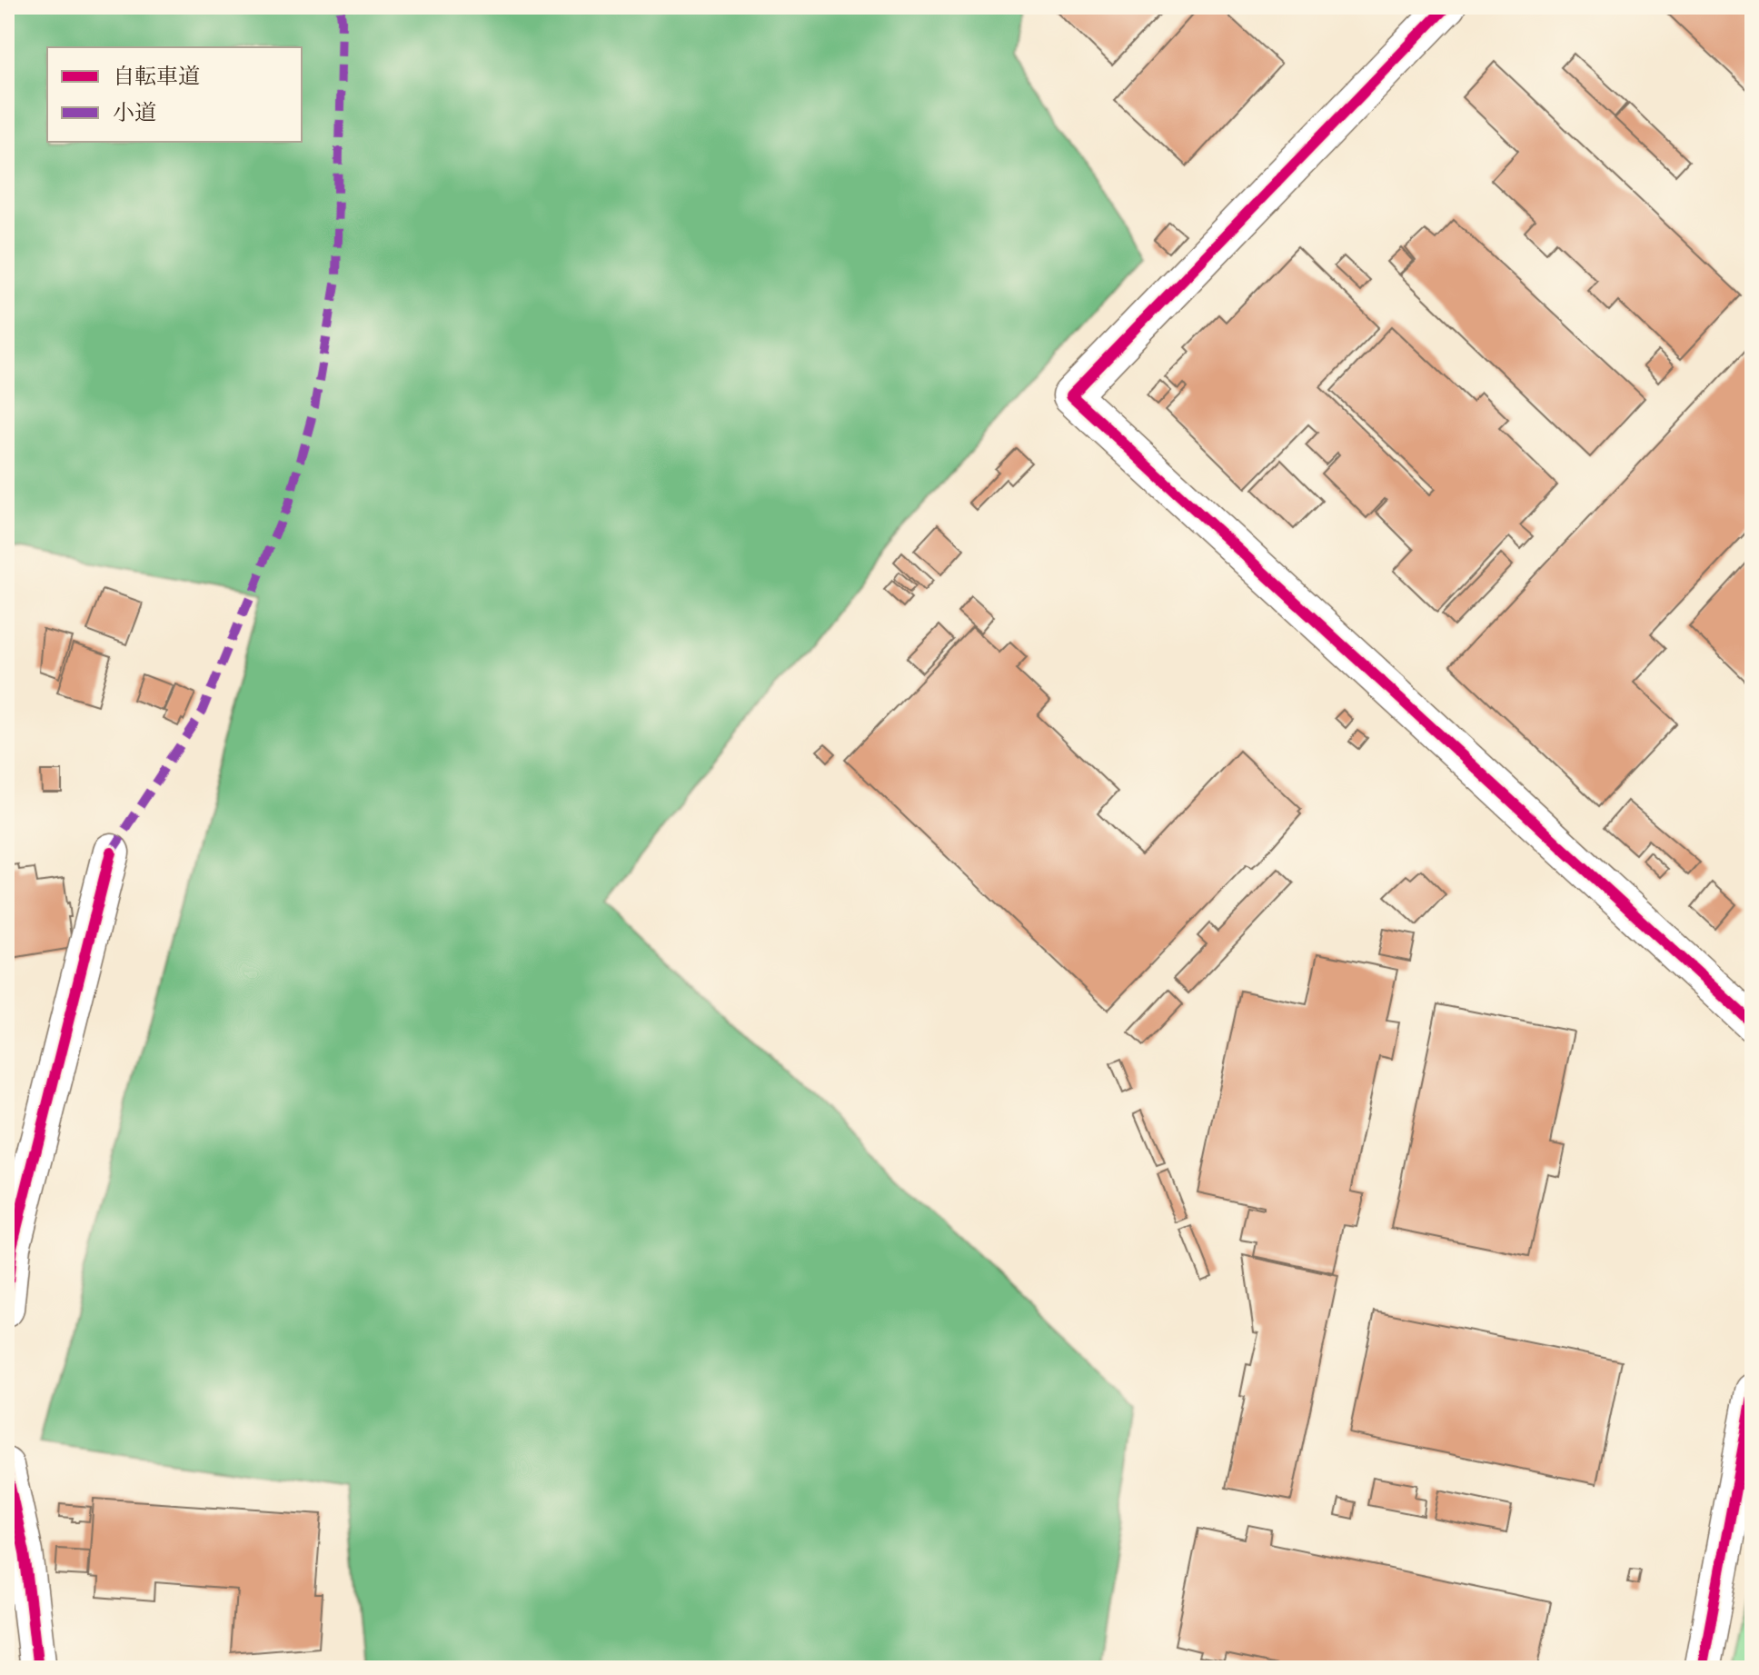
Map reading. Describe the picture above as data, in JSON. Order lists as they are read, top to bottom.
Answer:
{
  "legend": ["自転車道", "小道"]
}
